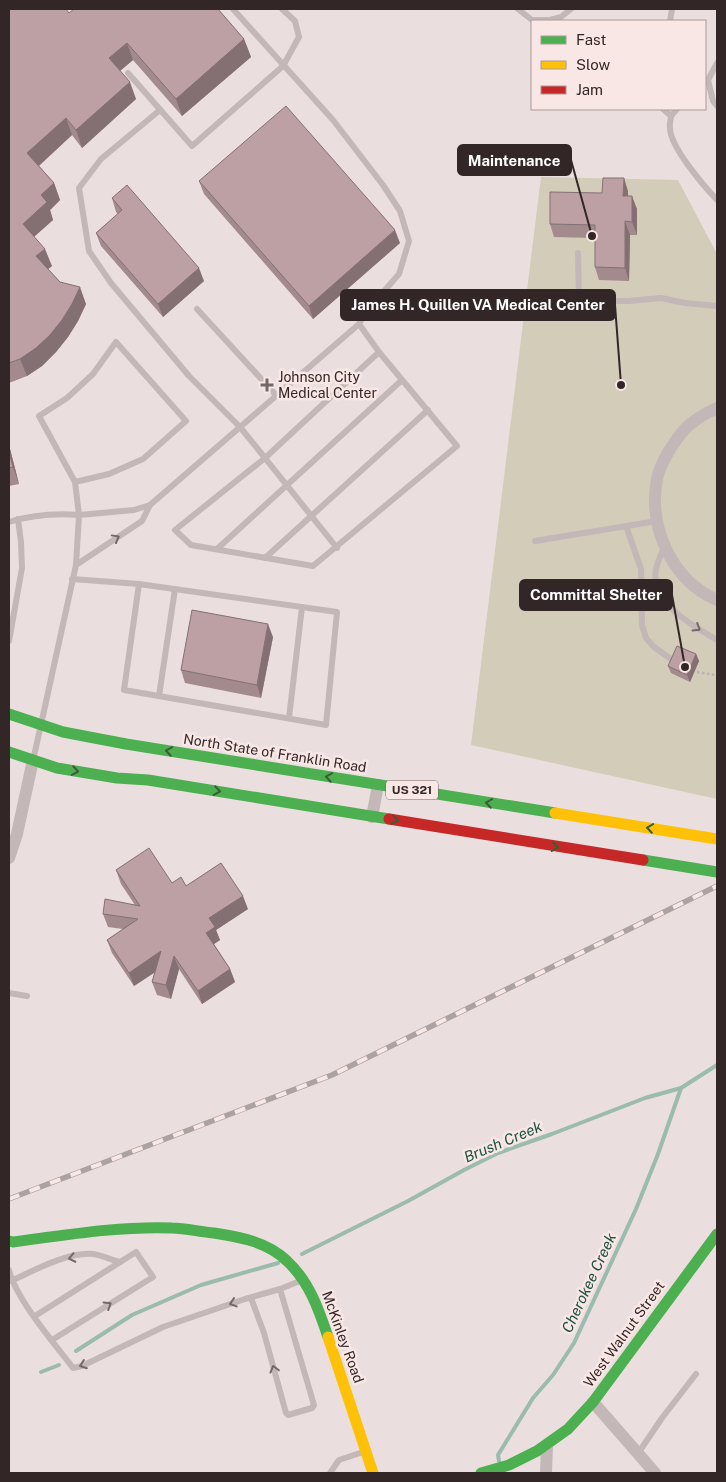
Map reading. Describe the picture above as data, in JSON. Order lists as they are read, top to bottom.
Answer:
{
  "streets": {
    "main road": [
      "North State of Franklin Road",
      "US 321",
      "West Walnut Street",
      "McKinley Road"
    ]
  },
  "water": ["Brush Creek", "Cherokee Creek"],
  "places": {
    "other": ["Maintenance", "James H. Quillen VA Medical Center", "Committal Shelter"],
    "health": ["Johnson City Medical Center"]
  },
  "legend": ["Fast", "Slow", "Jam"]
}
